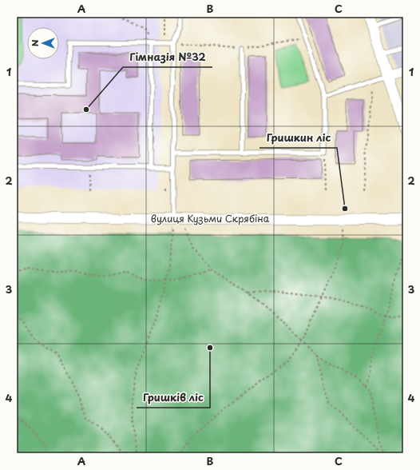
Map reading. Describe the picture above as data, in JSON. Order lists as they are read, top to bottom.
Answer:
{
  "streets": {
    "street": ["вулиця Кузьми Скрябіна"]
  },
  "places": ["Гімназія №32", "Гришкин ліс", "Гришків ліс"],
  "north": "left",
  "grid": {
    "columns": ["A", "B", "C"],
    "rows": [
      "1",
      "2",
      "3",
      "4"
    ]
  }
}
